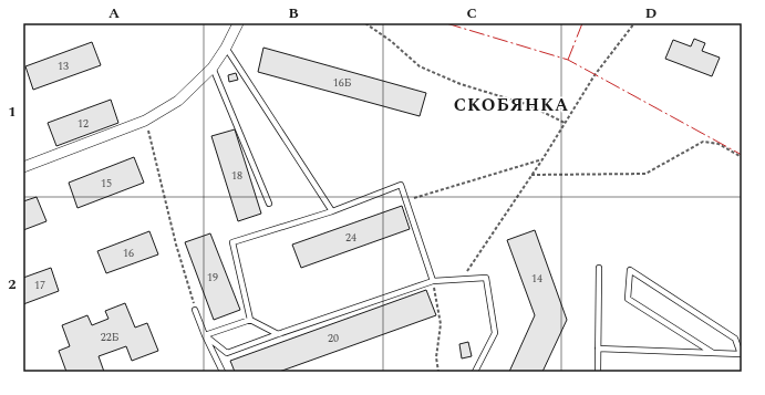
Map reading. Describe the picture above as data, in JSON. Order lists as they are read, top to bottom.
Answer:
{
  "districts": ["СКОБЯНКА"],
  "house_numbers": [
    "13",
    "16Б",
    "12",
    "18",
    "15",
    "24",
    "16",
    "19",
    "14",
    "17",
    "22Б",
    "20"
  ],
  "grid": {
    "columns": [
      "A",
      "B",
      "C",
      "D"
    ],
    "rows": ["1", "2"]
  }
}
